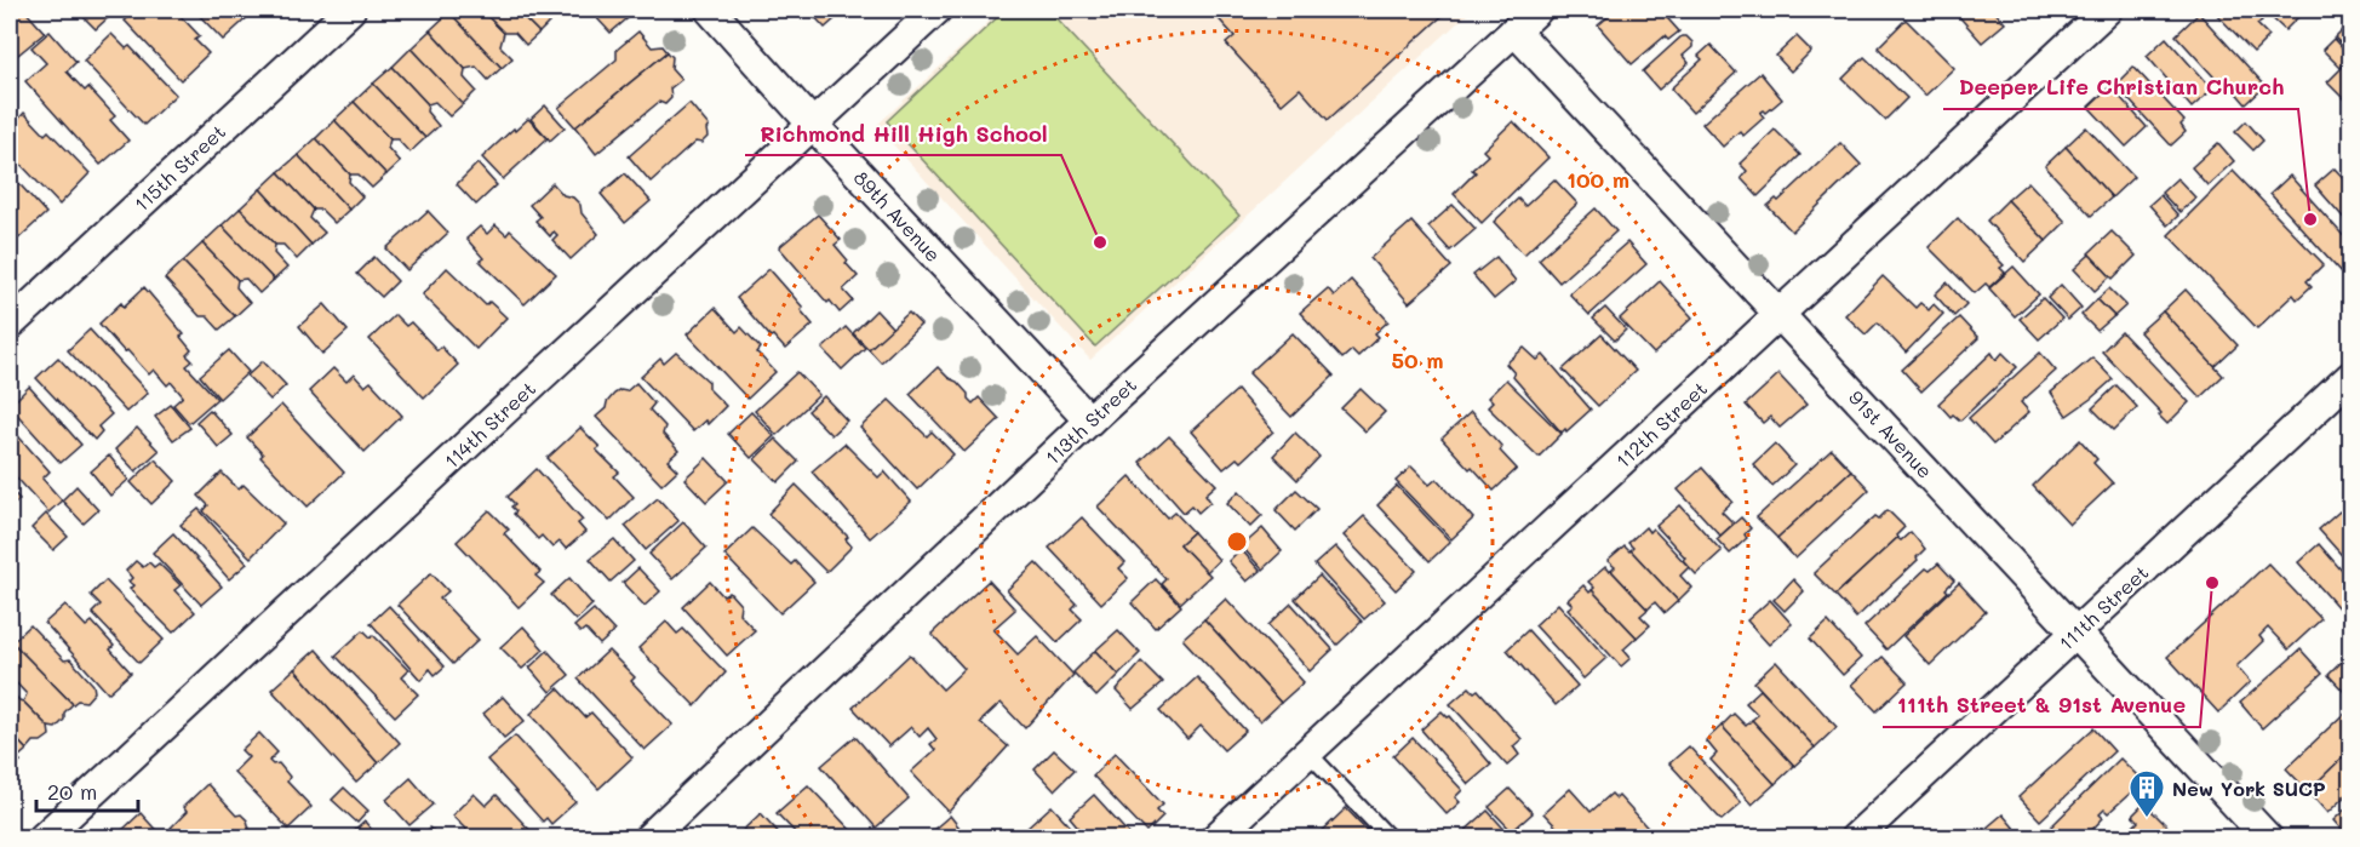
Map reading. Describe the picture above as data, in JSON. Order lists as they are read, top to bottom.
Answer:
{
  "streets": {
    "street": [
      "115th Street",
      "89th Avenue",
      "113th Street",
      "114th Street",
      "112th Street",
      "91st Avenue",
      "111th Street"
    ]
  },
  "crossings": [
    ["89th Avenue", "113th Street"],
    ["89th Avenue", "114th Street"],
    ["113th Street", "91st Avenue"],
    ["112th Street", "91st Avenue"],
    ["91st Avenue", "111th Street"]
  ],
  "places": {
    "other": ["Deeper Life Christian Church", "Richmond Hill High School", "111th Street & 91st Avenue"],
    "building": ["New York SUCP"]
  },
  "scale_bar": "20 m",
  "rings": ["100 m", "50 m"]
}
